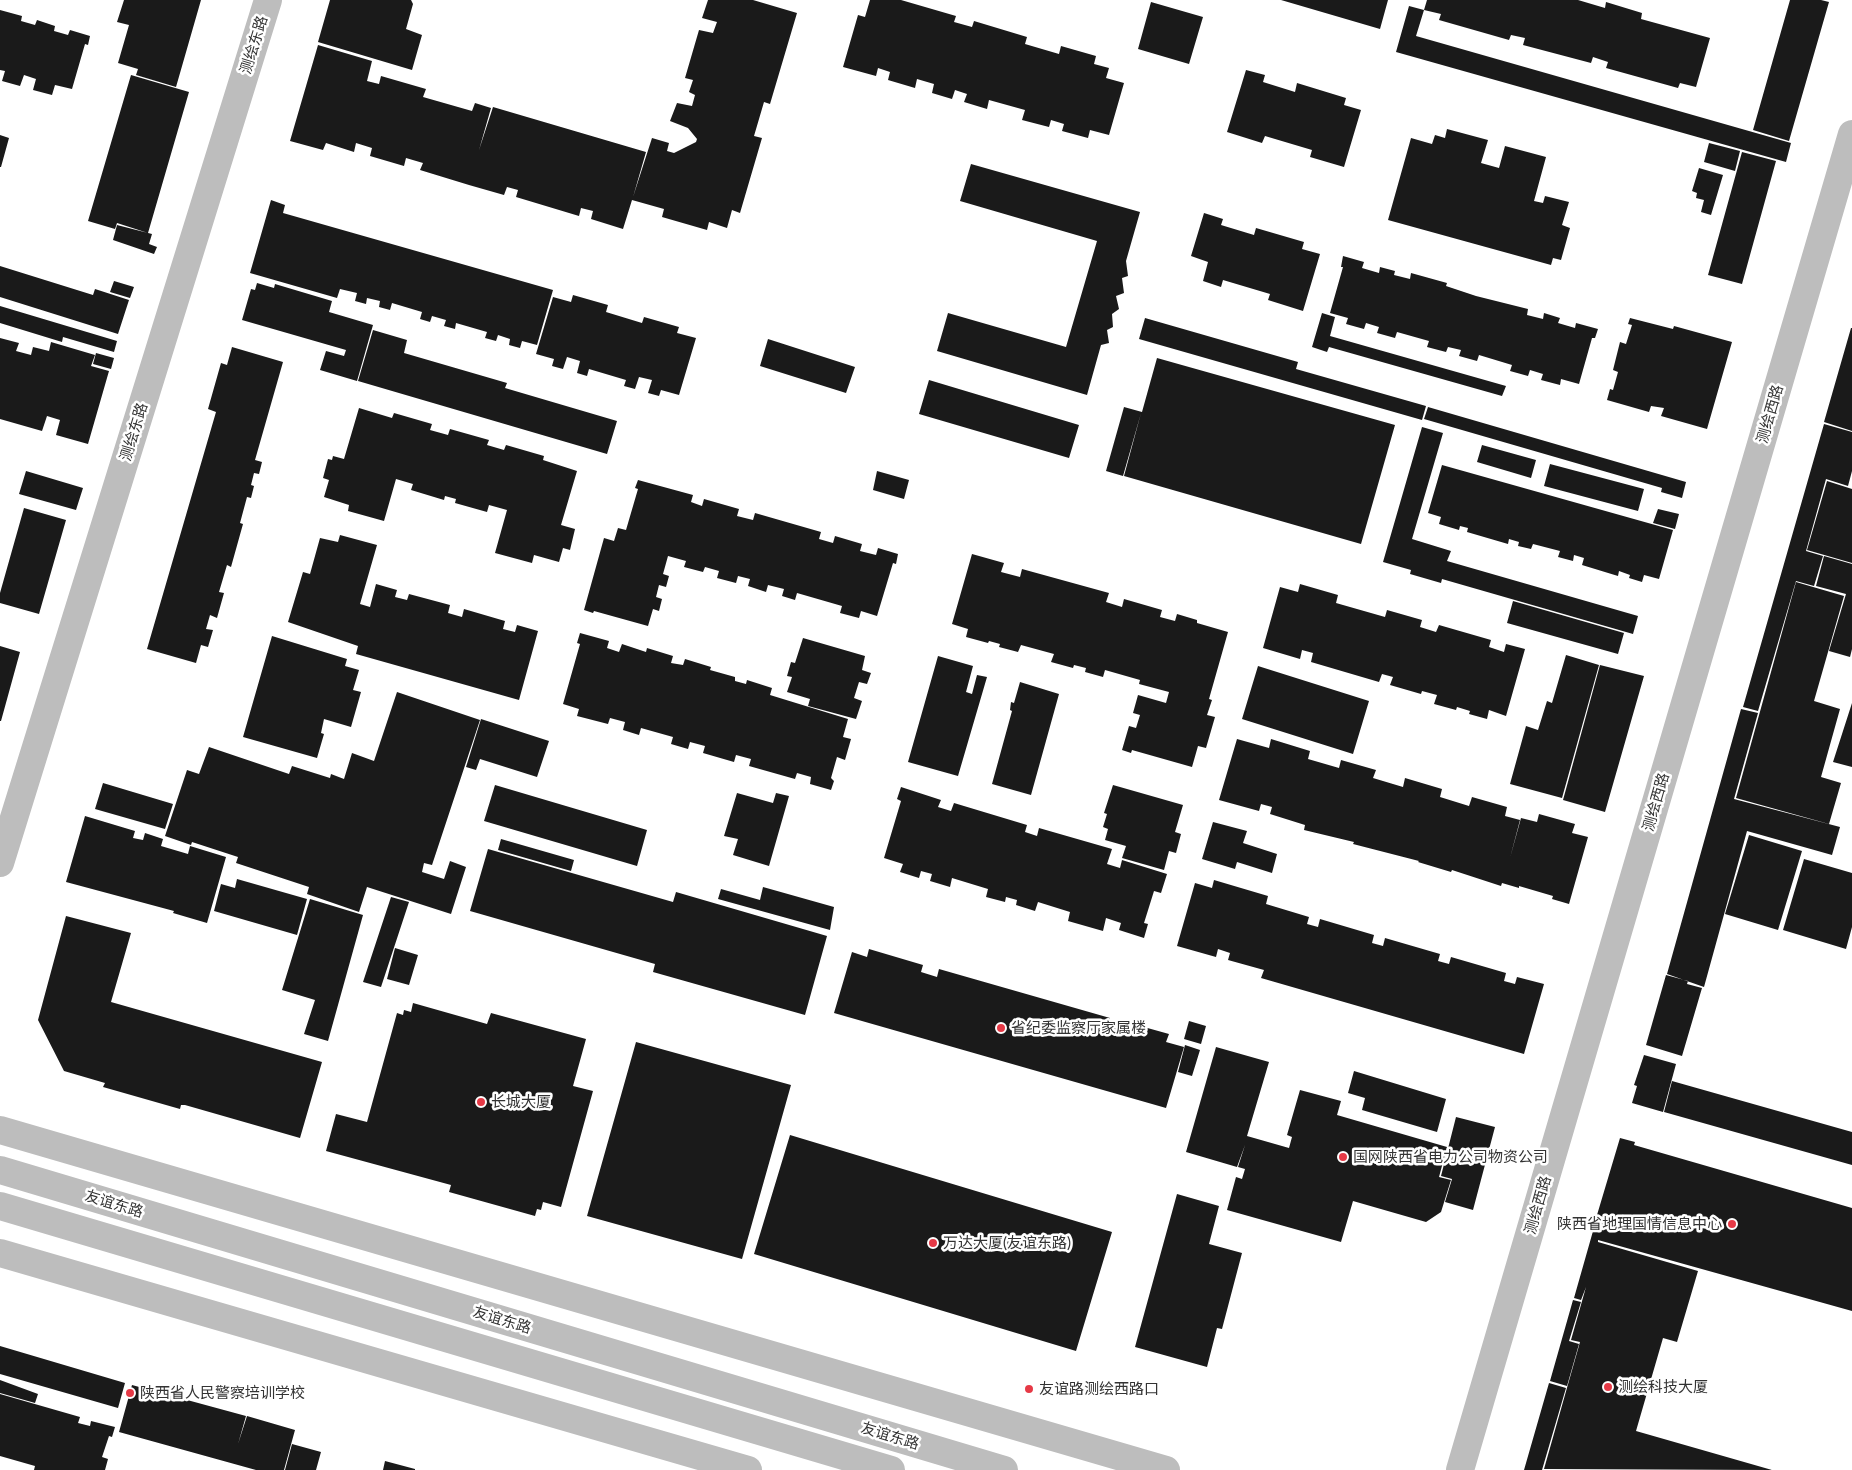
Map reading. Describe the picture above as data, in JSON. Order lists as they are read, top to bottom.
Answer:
{
  "streets": {
    "street": ["测绘东路", "测绘西路", "友谊东路"]
  },
  "places": [
    "省纪委监察厅家属楼",
    "长城大厦",
    "国网陕西省电力公司物资公司",
    "陕西省地理国情信息中心",
    "万达大厦(友谊东路)",
    "测绘科技大厦",
    "友谊路测绘西路口",
    "陕西省人民警察培训学校"
  ]
}
